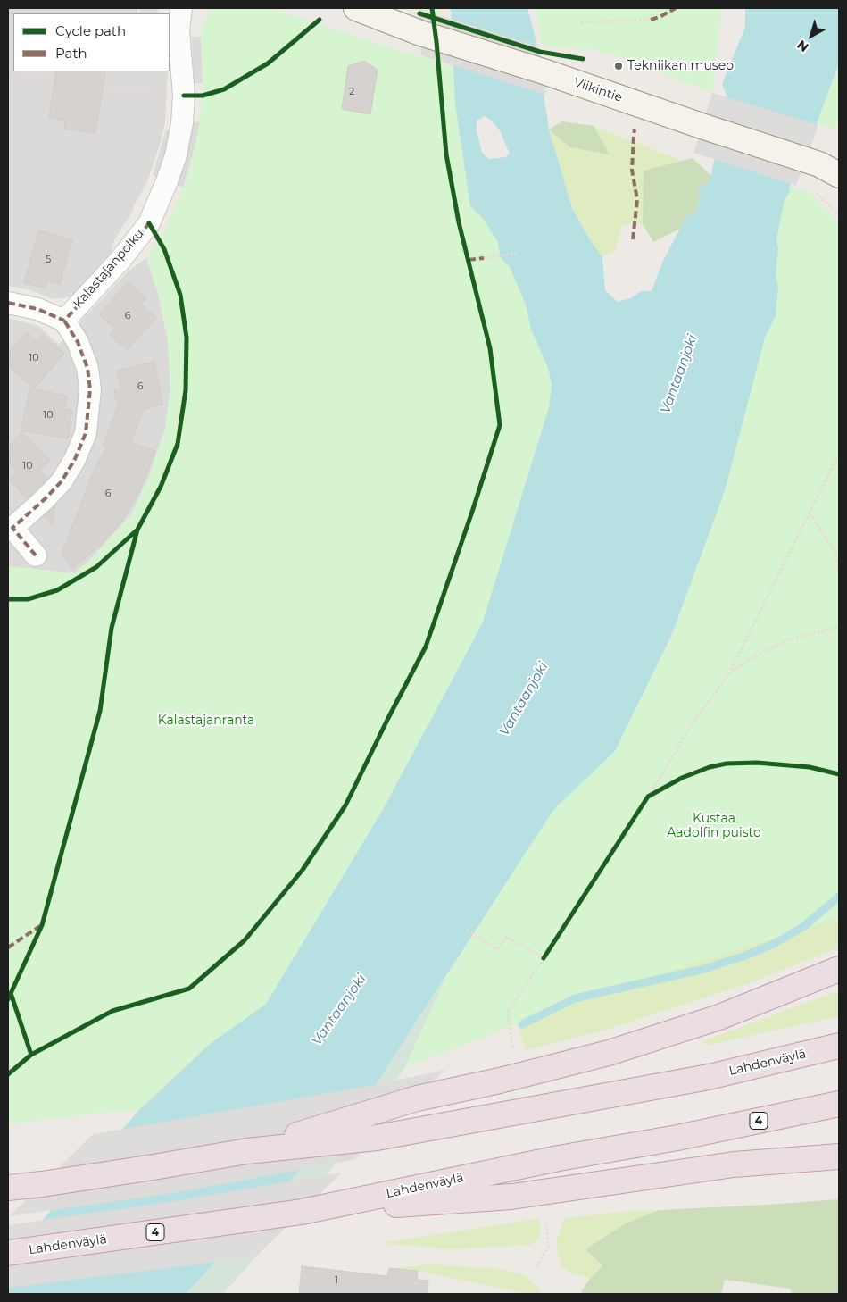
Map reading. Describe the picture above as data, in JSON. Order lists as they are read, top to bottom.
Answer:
{
  "streets": {
    "highway": ["Lahdenväylä", "4"],
    "main road": ["Viikintie"],
    "street": ["Kalastajanpolku"]
  },
  "water": ["Vantaanjoki"],
  "parks": ["Kalastajanranta", "Kustaa Aadolfin puisto"],
  "places": ["Tekniikan museo"],
  "house_numbers": [
    "2",
    "5",
    "6",
    "10",
    "6",
    "10",
    "10",
    "6",
    "1"
  ],
  "legend": ["Cycle path", "Path"],
  "north": "bottom left"
}
